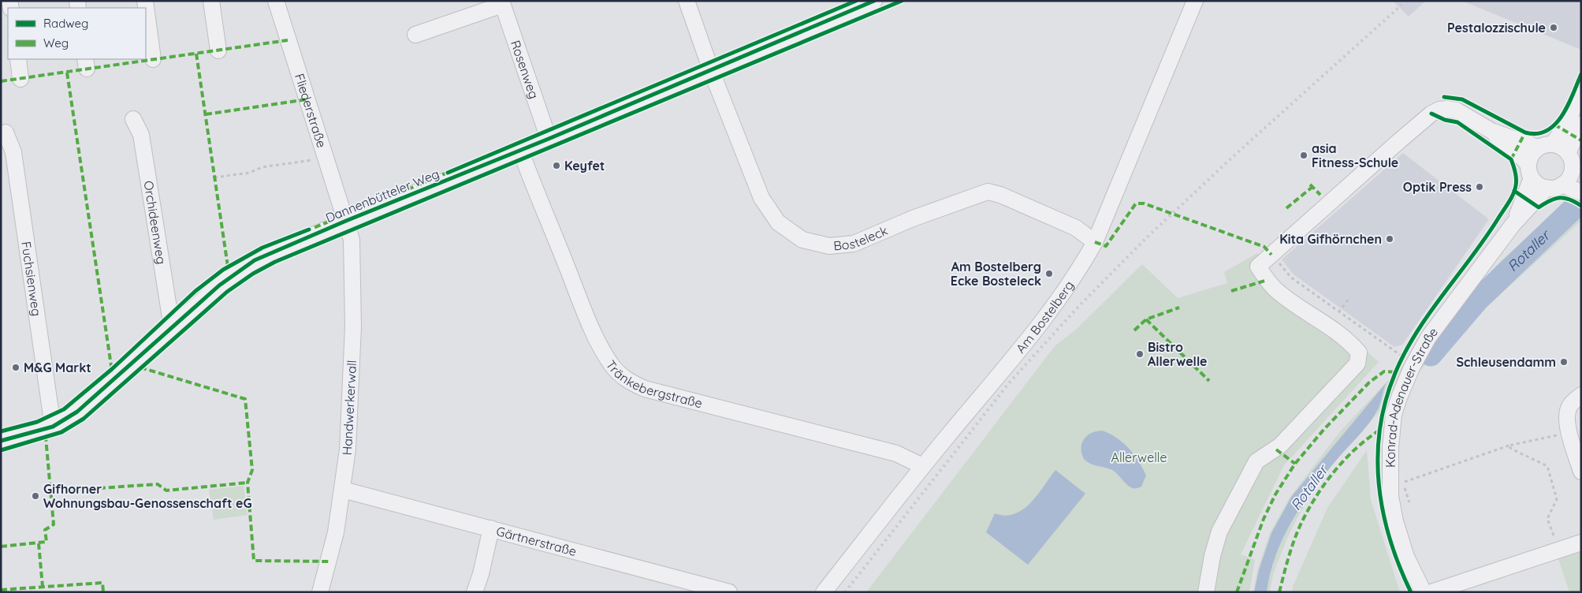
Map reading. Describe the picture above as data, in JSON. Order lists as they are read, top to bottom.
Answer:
{
  "streets": {
    "street": [
      "Rosenweg",
      "Fliederstraße",
      "Dannenbütteler Weg",
      "Orchideenweg",
      "Bosteleck",
      "Fuchsienweg",
      "Am Bostelberg",
      "Tränkebergstraße",
      "Konrad-Adenauer-Straße",
      "Handwerkerwall",
      "Gärtnerstraße"
    ]
  },
  "crossings": [
    ["Rosenweg", "Dannenbütteler Weg"],
    ["Fliederstraße", "Dannenbütteler Weg"],
    ["Fliederstraße", "Handwerkerwall"],
    ["Dannenbütteler Weg", "Orchideenweg"],
    ["Dannenbütteler Weg", "Bosteleck"],
    ["Dannenbütteler Weg", "Fuchsienweg"],
    ["Dannenbütteler Weg", "Tränkebergstraße"],
    ["Dannenbütteler Weg", "Handwerkerwall"],
    ["Bosteleck", "Am Bostelberg"],
    ["Am Bostelberg", "Tränkebergstraße"],
    ["Handwerkerwall", "Gärtnerstraße"]
  ],
  "water": ["Rotaller"],
  "parks": ["Allerwelle"],
  "places": [
    "Pestalozzischule",
    "asia Fitness-Schule",
    "Keyfet",
    "Optik Press",
    "Kita Gifhörnchen",
    "Am Bostelberg Ecke Bosteleck",
    "Bistro Allerwelle",
    "Schleusendamm",
    "M&G Markt",
    "Gifhorner Wohnungsbau-Genossenschaft eG"
  ],
  "legend": ["Radweg", "Weg"]
}
